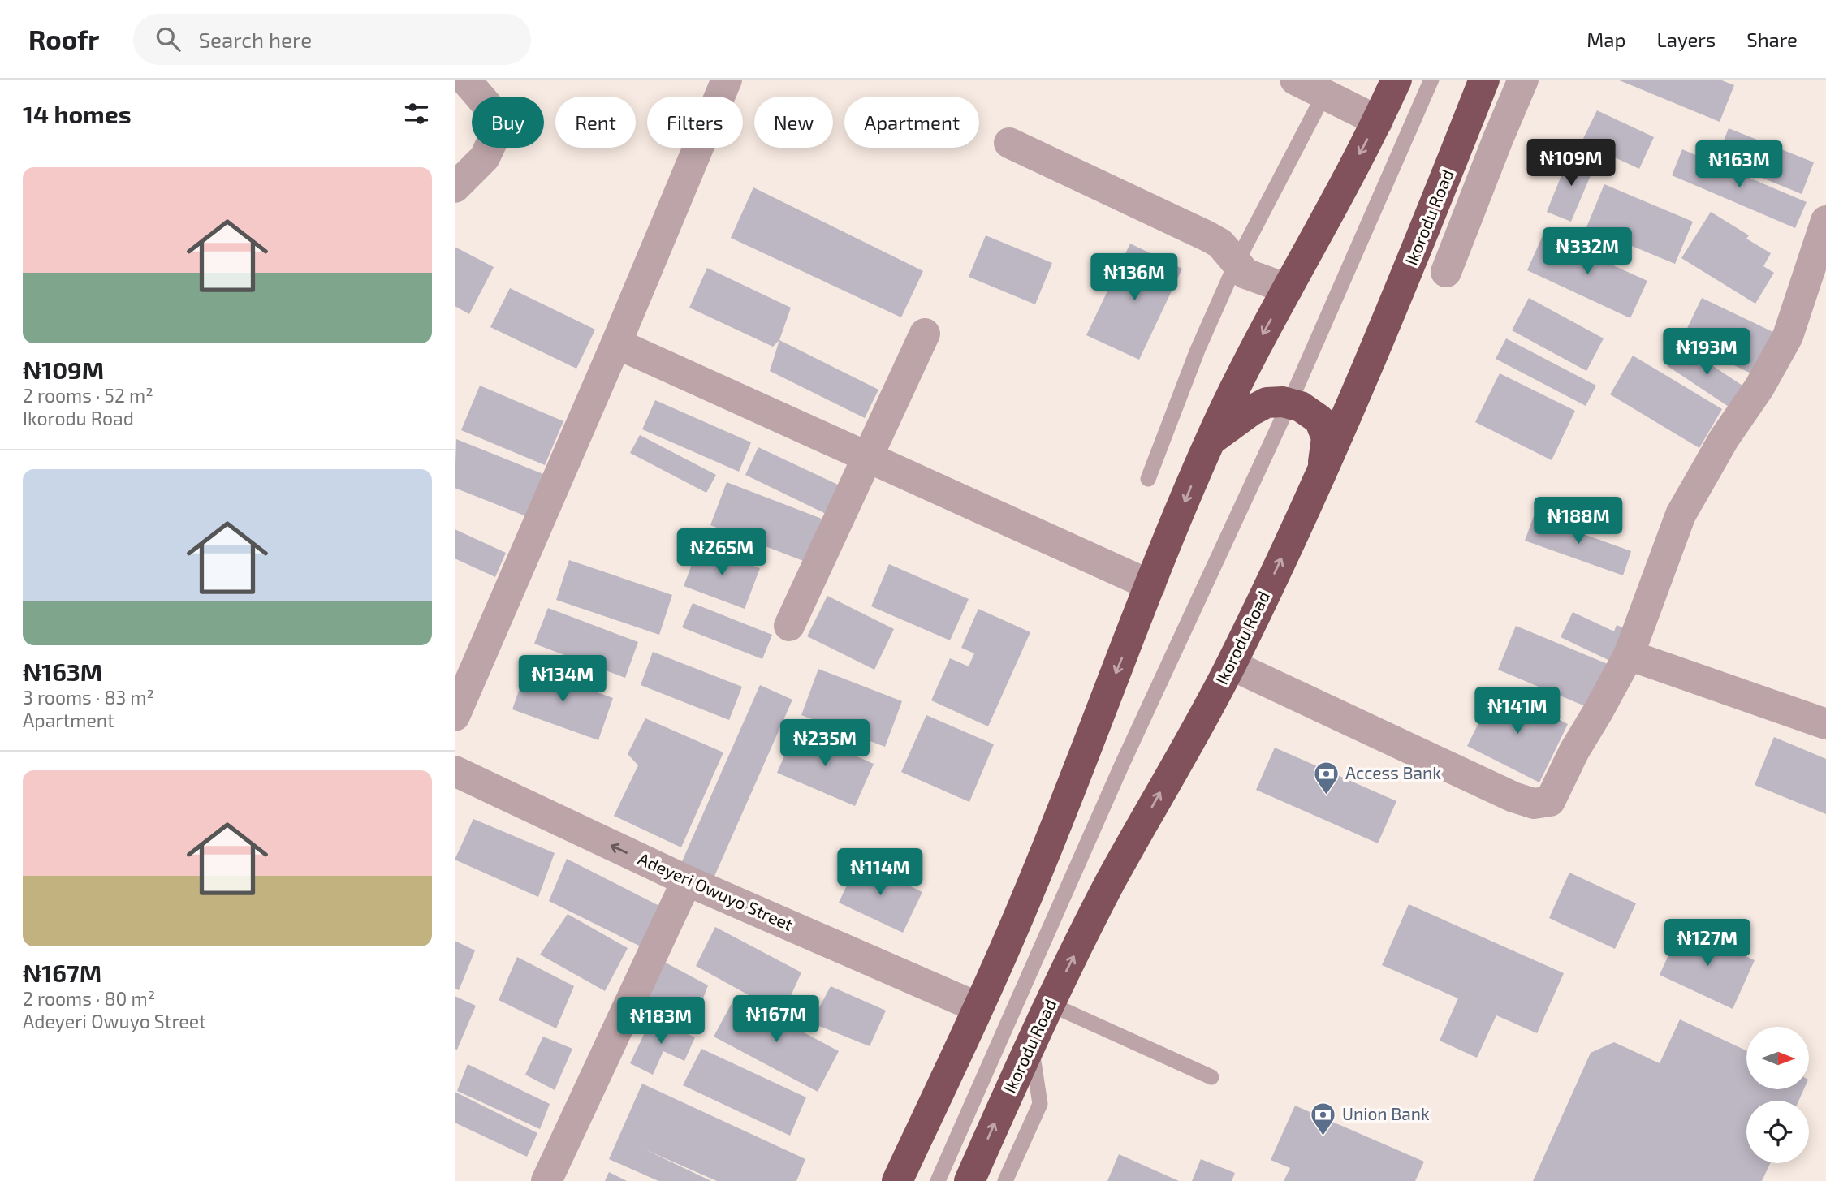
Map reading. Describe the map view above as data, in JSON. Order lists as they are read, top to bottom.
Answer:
{
  "streets": {
    "highway": ["Ikorodu Road"],
    "street": ["Adeyeri Owuyo Street"]
  },
  "one_way": ["Adeyeri Owuyo Street"],
  "places": {
    "bank": ["Access Bank", "Union Bank"]
  },
  "north": "right",
  "page": {
    "header": "Roofr",
    "search": "Search here",
    "nav": ["Map", "Layers", "Share"],
    "heading": "14 homes",
    "chip": [
      "Buy",
      "Rent",
      "Filters",
      "New",
      "Apartment"
    ],
    "price": [
      "₦109M",
      "₦163M",
      "₦332M",
      "₦136M",
      "₦193M",
      "₦188M",
      "₦265M",
      "₦134M",
      "₦141M",
      "₦235M",
      "₦114M",
      "₦127M",
      "₦167M",
      "₦183M"
    ],
    "list": [
      {
        "name": "₦109M",
        "note": "2 rooms · 52 m² · Ikorodu Road"
      },
      {
        "name": "₦163M",
        "note": "3 rooms · 83 m² · Apartment"
      },
      {
        "name": "₦167M",
        "note": "2 rooms · 80 m² · Adeyeri Owuyo Street"
      }
    ]
  }
}
